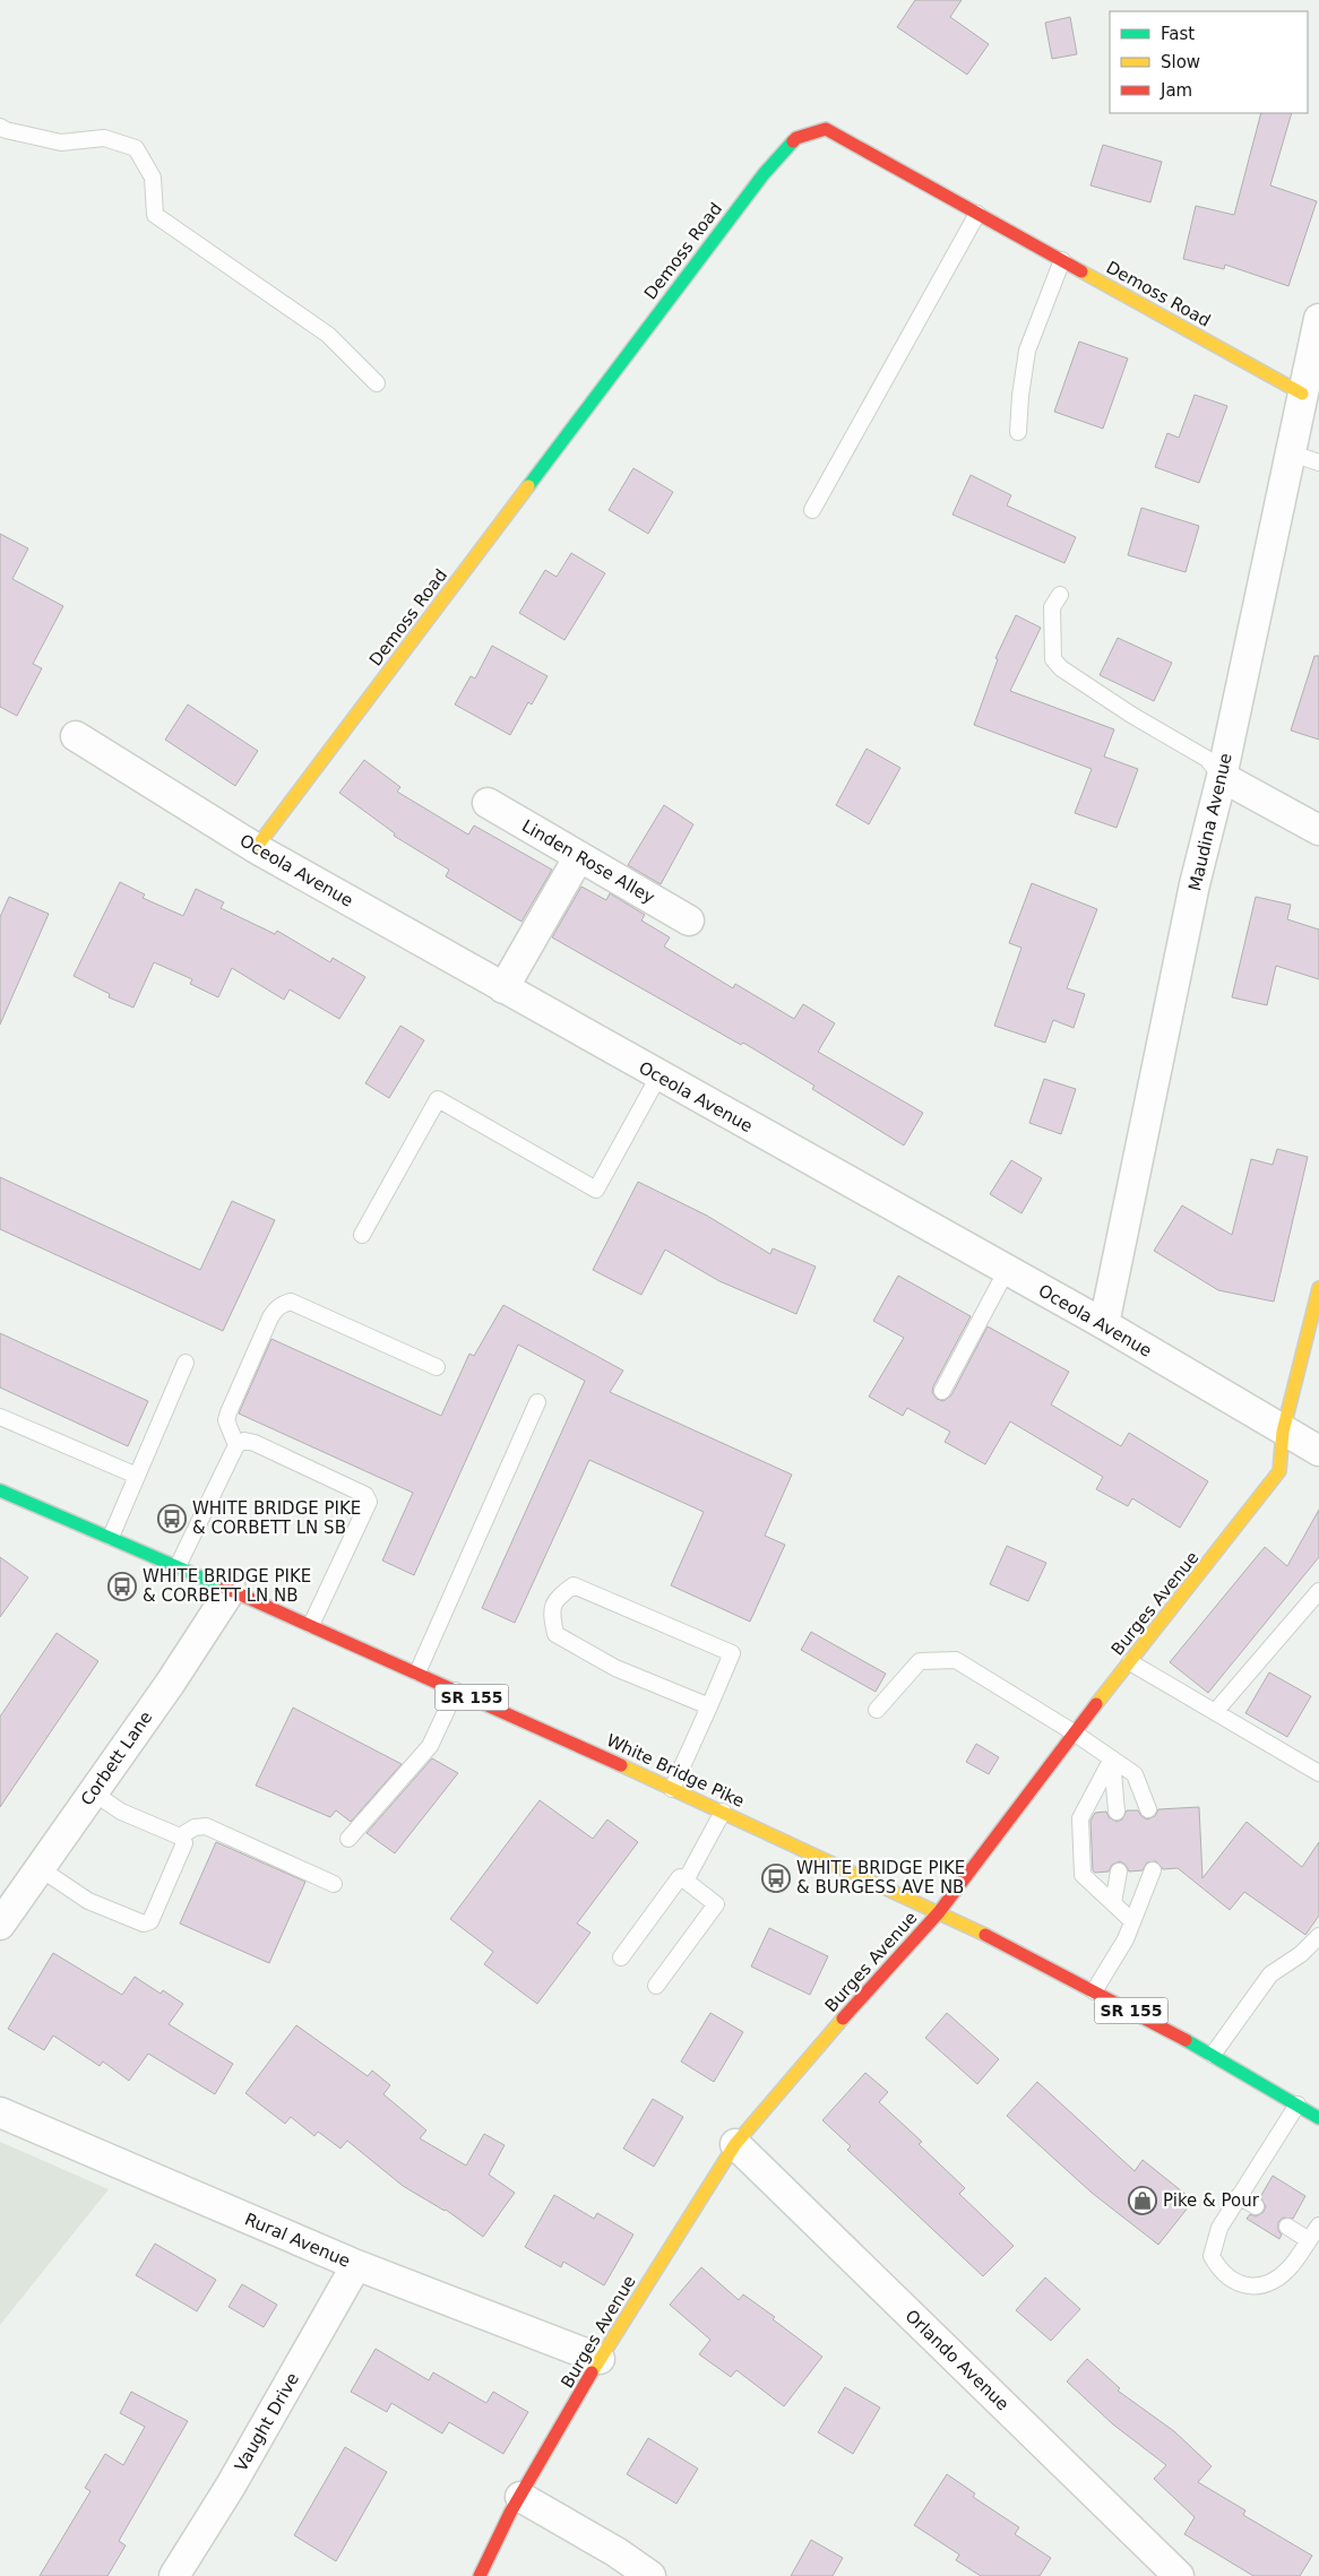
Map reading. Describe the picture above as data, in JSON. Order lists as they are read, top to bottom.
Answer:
{
  "streets": {
    "street": [
      "Demoss Road",
      "Maudina Avenue",
      "Linden Rose Alley",
      "Oceola Avenue",
      "Burges Avenue",
      "SR 155",
      "Corbett Lane",
      "White Bridge Pike",
      "Rural Avenue",
      "Orlando Avenue",
      "Vaught Drive"
    ]
  },
  "crossings": [
    ["Demoss Road", "Maudina Avenue"],
    ["Demoss Road", "Oceola Avenue"],
    ["Maudina Avenue", "Oceola Avenue"],
    ["Oceola Avenue", "Burges Avenue"],
    ["Burges Avenue", "White Bridge Pike"],
    ["Burges Avenue", "Rural Avenue"],
    ["Burges Avenue", "Orlando Avenue"],
    ["Corbett Lane", "White Bridge Pike"],
    ["Rural Avenue", "Vaught Drive"]
  ],
  "places": {
    "bus stop": ["WHITE BRIDGE PIKE & CORBETT LN SB", "WHITE BRIDGE PIKE & CORBETT LN NB", "WHITE BRIDGE PIKE & BURGESS AVE NB"],
    "shop": ["Pike & Pour"]
  },
  "legend": ["Fast", "Slow", "Jam"]
}
